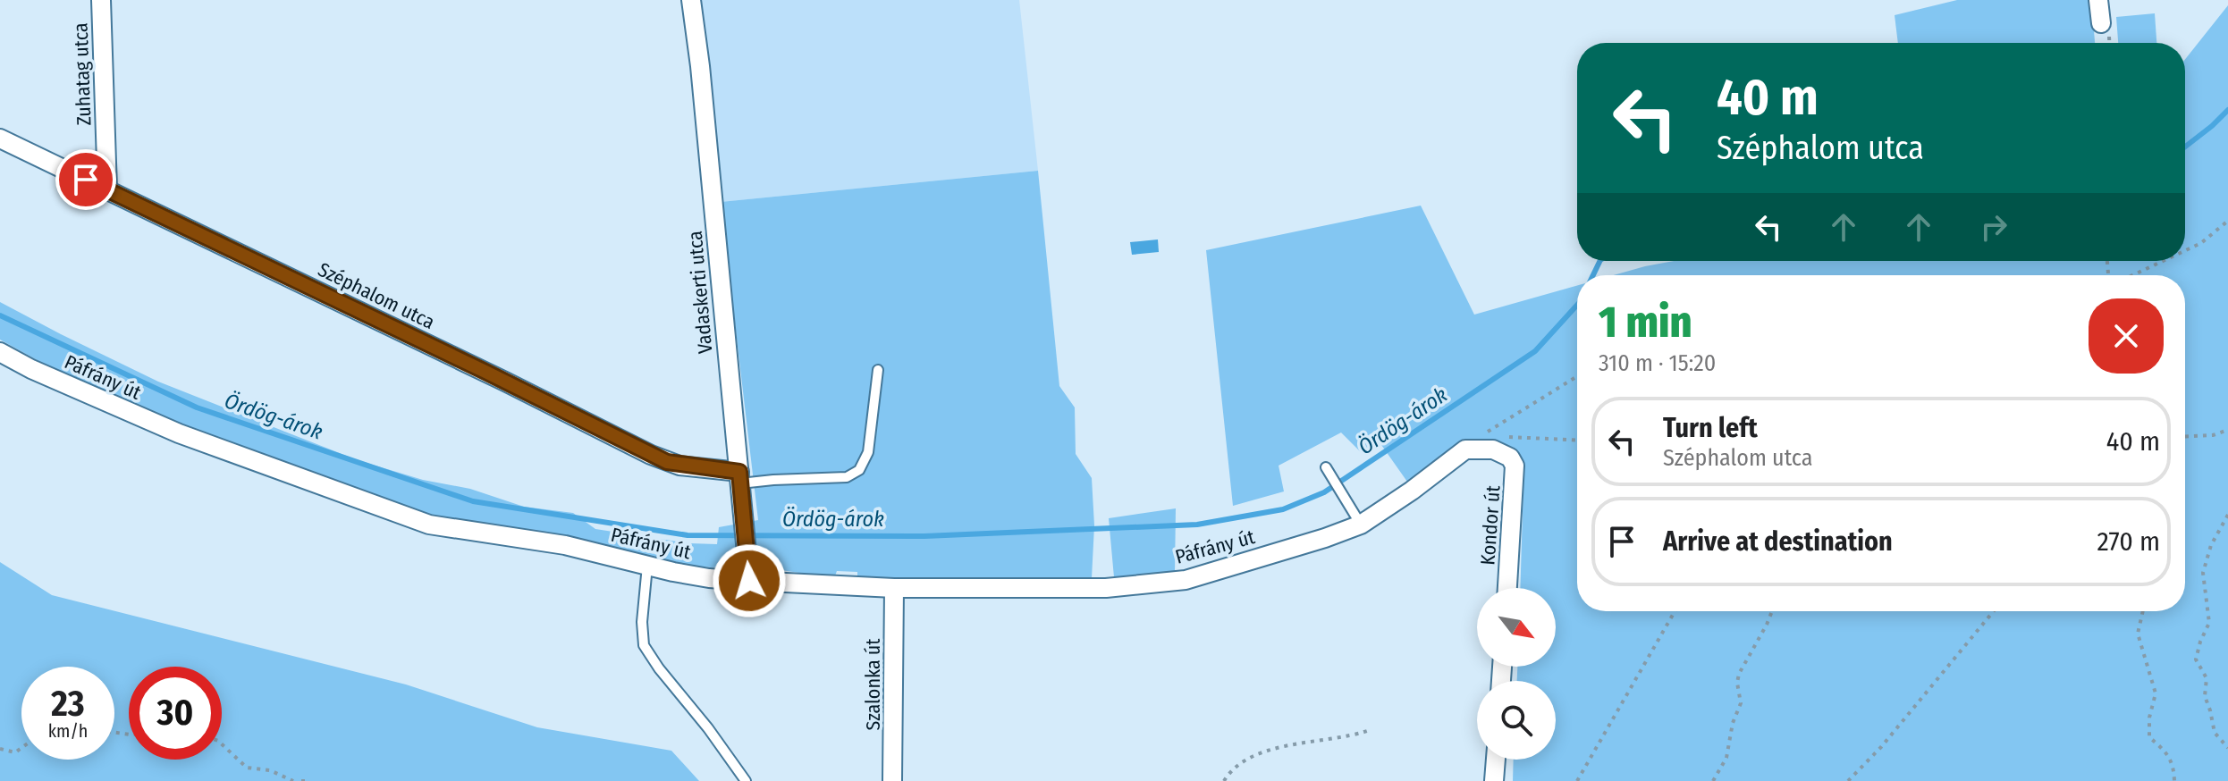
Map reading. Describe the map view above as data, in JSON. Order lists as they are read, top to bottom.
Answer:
{
  "streets": {
    "street": [
      "Zuhatag utca",
      "Vadaskerti utca",
      "Széphalom utca",
      "Páfrány út",
      "Kondor út",
      "Szalonka út"
    ]
  },
  "crossings": [
    ["Zuhatag utca", "Széphalom utca"],
    ["Vadaskerti utca", "Széphalom utca"],
    ["Vadaskerti utca", "Páfrány út"],
    ["Páfrány út", "Kondor út"],
    ["Páfrány út", "Szalonka út"]
  ],
  "water": ["Ördög-árok"],
  "north": "bottom right",
  "page": {
    "turn": ["40 m", "Széphalom utca"],
    "heading": ["1 min", "310 m · 15:20"],
    "list": [
      {
        "name": "Turn left",
        "note": "Széphalom utca",
        "value": "40 m"
      },
      {
        "name": "Arrive at destination",
        "value": "270 m"
      }
    ],
    "speed": "23 km/h",
    "limit": "30"
  }
}
